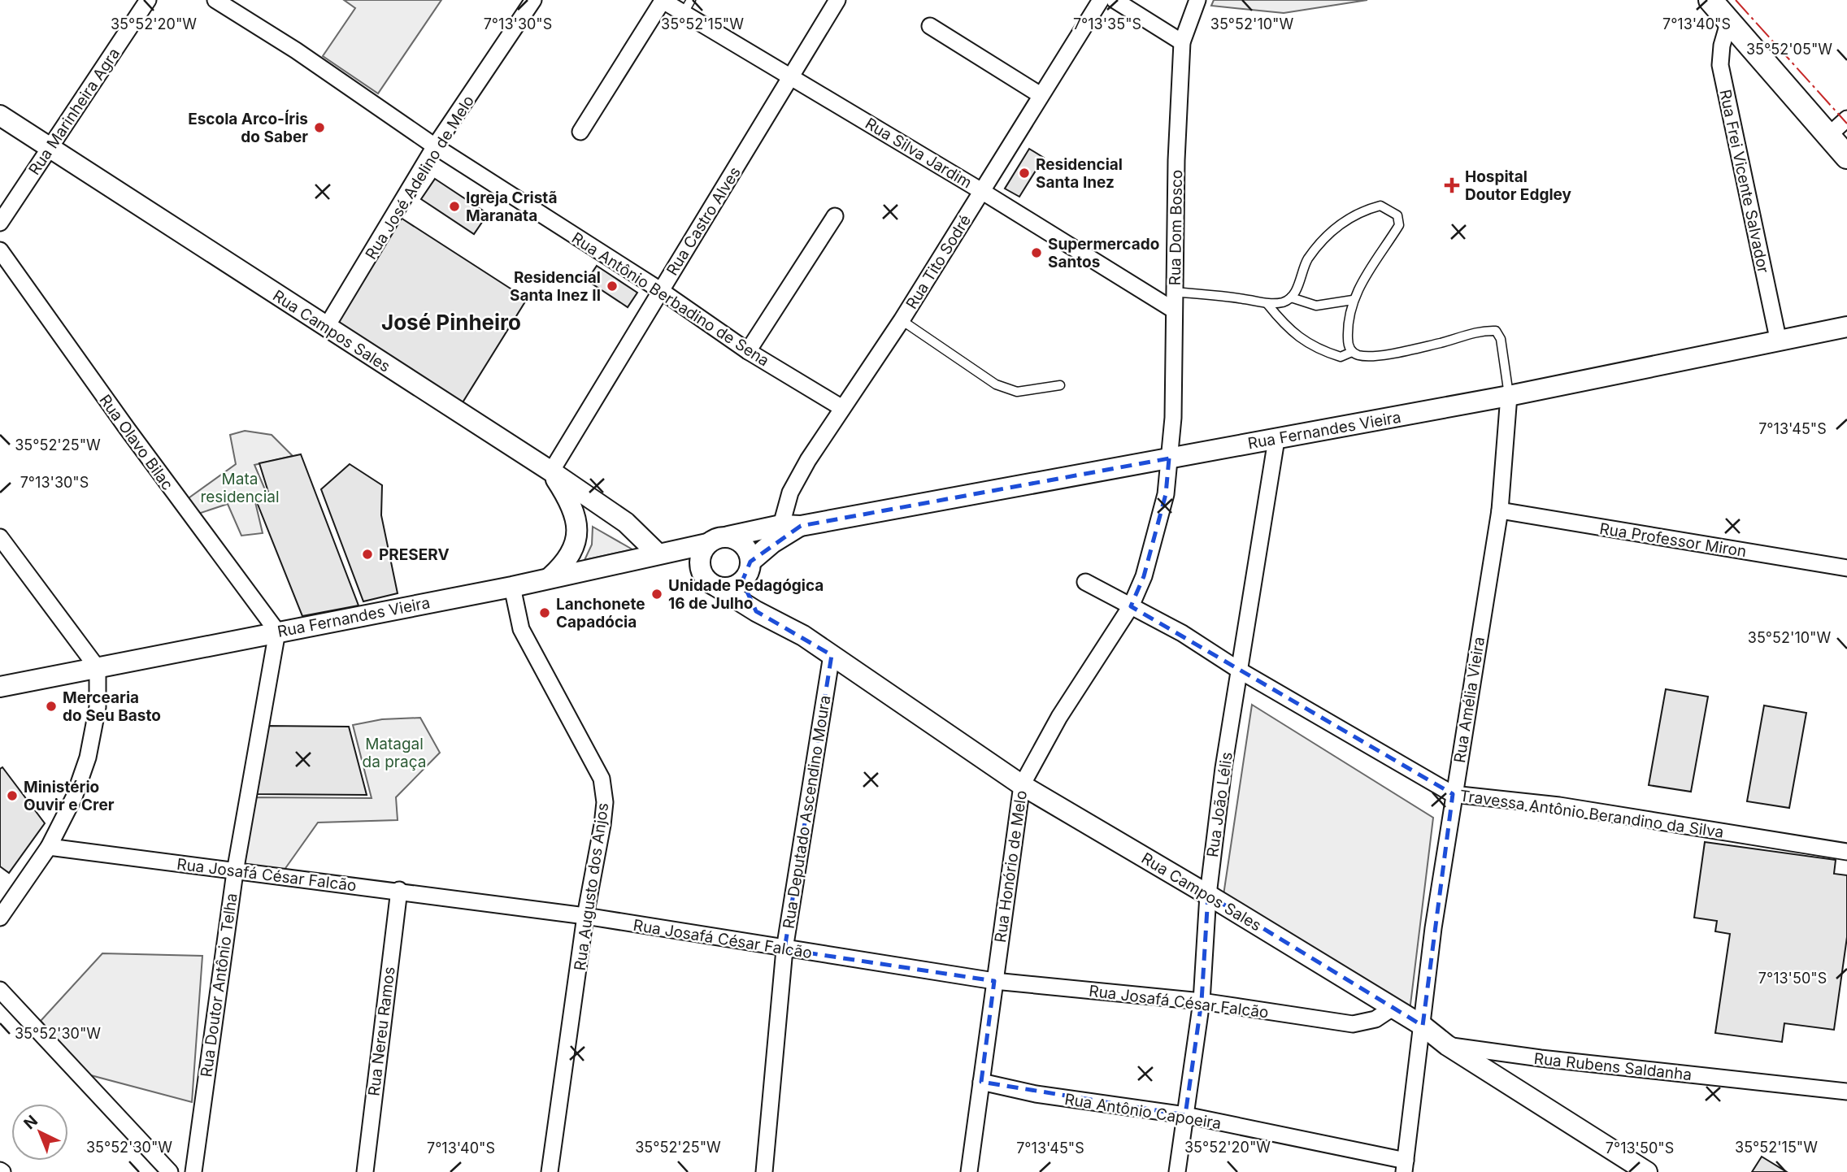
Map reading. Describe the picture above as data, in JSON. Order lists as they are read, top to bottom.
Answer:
{
  "streets": {
    "street": [
      "Rua Marinheira Agra",
      "Rua Silva Jardim",
      "Rua José Adelino de Melo",
      "Rua Frei Vicente Salvador",
      "Rua Castro Alves",
      "Rua Dom Bosco",
      "Rua Tito Sodré",
      "Rua Antônio Berbadino de Sena",
      "Rua Campos Sales",
      "Rua Fernandes Vieira",
      "Rua Olavo Bilac",
      "Rua Professor Miron",
      "Rua Amélia Vieira",
      "Rua João Lélis",
      "Rua Deputado Ascendino Moura",
      "Travessa Antônio Berandino da Silva",
      "Rua Honório de Melo",
      "Rua Josafá César Falcão",
      "Rua Augusto dos Anjos",
      "Rua Doutor Antônio Telha",
      "Rua Nereu Ramos",
      "Rua Rubens Saldanha",
      "Rua Antônio Capoeira"
    ]
  },
  "crossings": [
    ["Rua Marinheira Agra", "Rua Campos Sales"],
    ["Rua Silva Jardim", "Rua Castro Alves"],
    ["Rua Silva Jardim", "Rua Dom Bosco"],
    ["Rua Silva Jardim", "Rua Tito Sodré"],
    ["Rua José Adelino de Melo", "Rua Antônio Berbadino de Sena"],
    ["Rua José Adelino de Melo", "Rua Campos Sales"],
    ["Rua Frei Vicente Salvador", "Rua Fernandes Vieira"],
    ["Rua Castro Alves", "Rua Antônio Berbadino de Sena"],
    ["Rua Castro Alves", "Rua Campos Sales"],
    ["Rua Dom Bosco", "Rua Fernandes Vieira"],
    ["Rua Dom Bosco", "Rua Honório de Melo"],
    ["Rua Tito Sodré", "Rua Antônio Berbadino de Sena"],
    ["Rua Tito Sodré", "Rua Fernandes Vieira"],
    ["Rua Campos Sales", "Rua Fernandes Vieira"],
    ["Rua Campos Sales", "Rua Amélia Vieira"],
    ["Rua Campos Sales", "Rua João Lélis"],
    ["Rua Campos Sales", "Rua Deputado Ascendino Moura"],
    ["Rua Campos Sales", "Rua Honório de Melo"],
    ["Rua Campos Sales", "Rua Josafá César Falcão"],
    ["Rua Campos Sales", "Rua Rubens Saldanha"],
    ["Rua Fernandes Vieira", "Rua Olavo Bilac"],
    ["Rua Fernandes Vieira", "Rua Amélia Vieira"],
    ["Rua Fernandes Vieira", "Rua João Lélis"],
    ["Rua Fernandes Vieira", "Rua Honório de Melo"],
    ["Rua Fernandes Vieira", "Rua Augusto dos Anjos"],
    ["Rua Fernandes Vieira", "Rua Doutor Antônio Telha"],
    ["Rua Olavo Bilac", "Rua Doutor Antônio Telha"],
    ["Rua Professor Miron", "Rua Amélia Vieira"],
    ["Rua Amélia Vieira", "Travessa Antônio Berandino da Silva"],
    ["Rua Amélia Vieira", "Rua Antônio Capoeira"],
    ["Rua João Lélis", "Travessa Antônio Berandino da Silva"],
    ["Rua João Lélis", "Rua Josafá César Falcão"],
    ["Rua João Lélis", "Rua Antônio Capoeira"],
    ["Rua Deputado Ascendino Moura", "Rua Josafá César Falcão"],
    ["Travessa Antônio Berandino da Silva", "Rua Honório de Melo"],
    ["Rua Honório de Melo", "Rua Josafá César Falcão"],
    ["Rua Honório de Melo", "Rua Antônio Capoeira"],
    ["Rua Josafá César Falcão", "Rua Augusto dos Anjos"],
    ["Rua Josafá César Falcão", "Rua Doutor Antônio Telha"],
    ["Rua Josafá César Falcão", "Rua Nereu Ramos"]
  ],
  "districts": ["José Pinheiro"],
  "parks": ["Mata residencial", "Matagal da praça"],
  "places": {
    "other": [
      "Escola Arco-Íris do Saber",
      "Residencial Santa Inez",
      "Igreja Cristã Maranata",
      "Supermercado Santos",
      "Residencial Santa Inez II",
      "PRESERV",
      "Unidade Pedagógica 16 de Julho",
      "Lanchonete Capadócia",
      "Mercearia do Seu Basto",
      "Ministério Ouvir e Crer"
    ],
    "health": ["Hospital Doutor Edgley"]
  },
  "north": "top left",
  "coordinates": [
    "7°13'30\"S",
    "7°13'35\"S",
    "7°13'40\"S",
    "35°52'15\"W",
    "35°52'20\"W",
    "35°52'10\"W",
    "35°52'05\"W",
    "7°13'45\"S",
    "35°52'25\"W",
    "7°13'50\"S",
    "35°52'30\"W"
  ]
}
